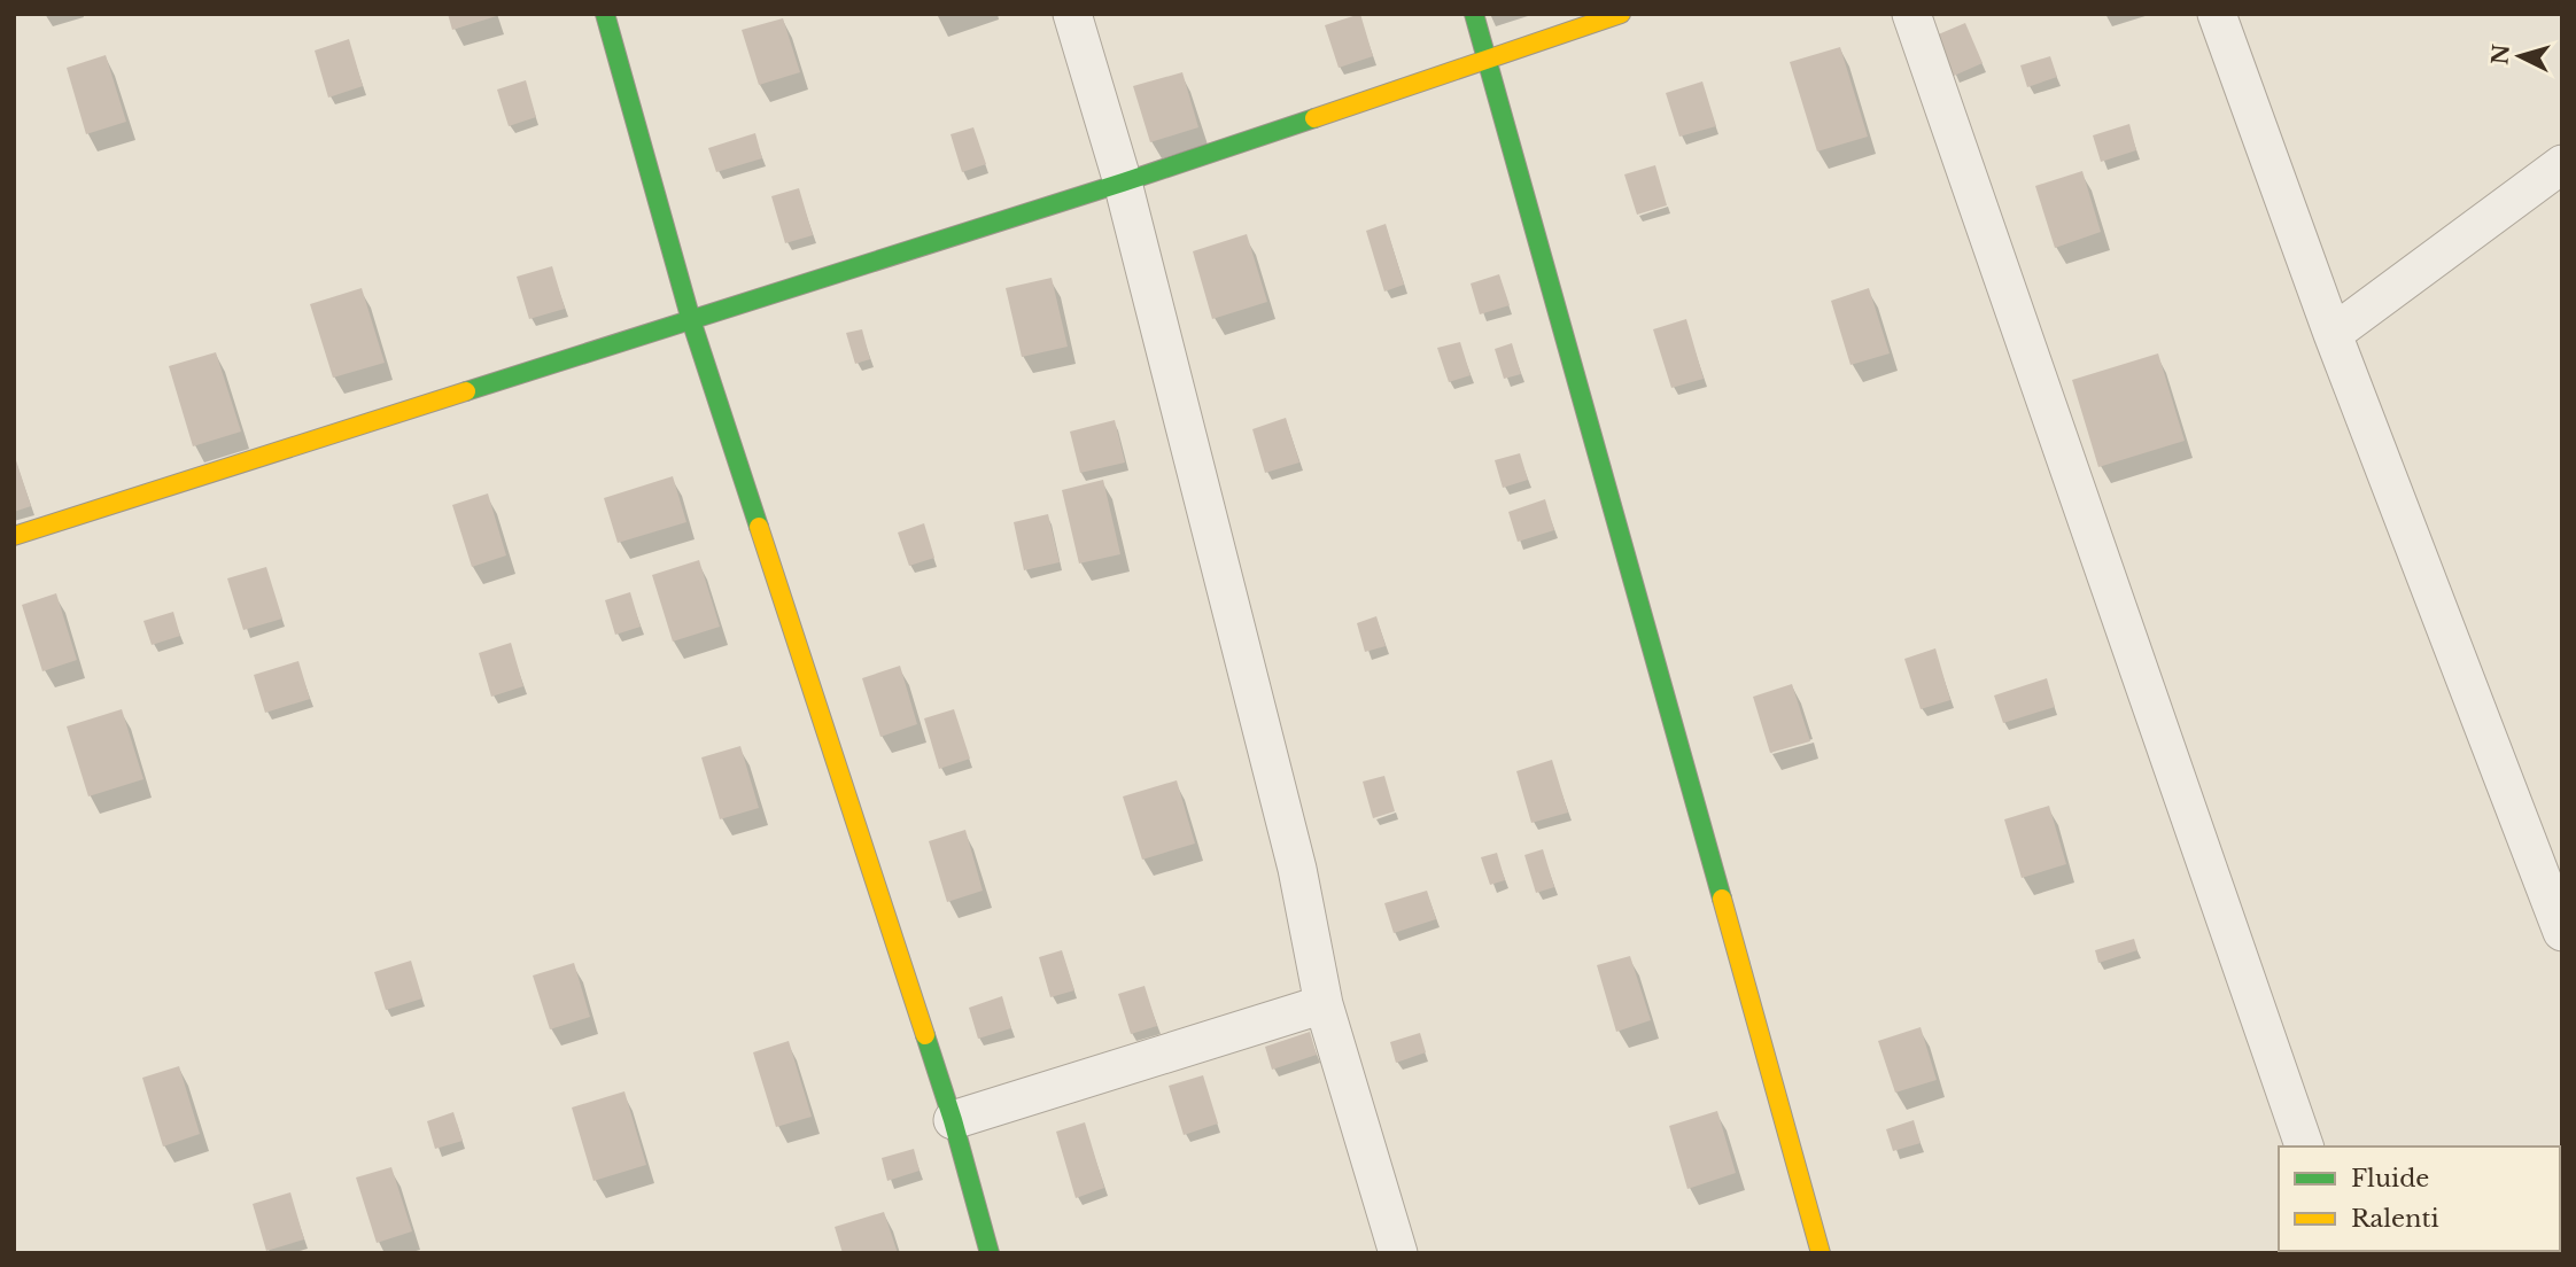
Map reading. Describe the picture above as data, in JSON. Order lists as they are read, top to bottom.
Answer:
{
  "legend": ["Fluide", "Ralenti"],
  "north": "left"
}
